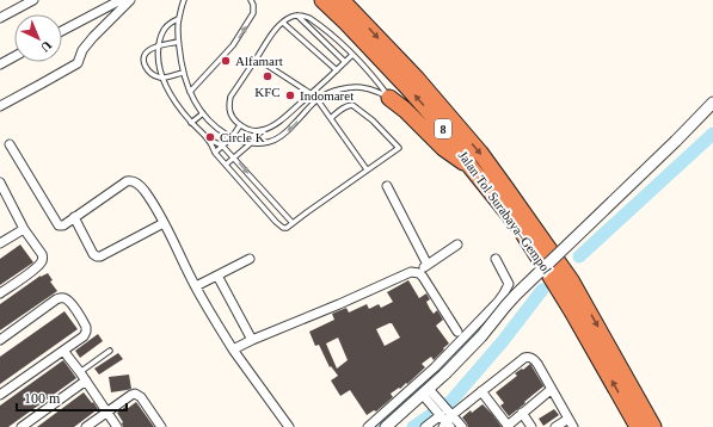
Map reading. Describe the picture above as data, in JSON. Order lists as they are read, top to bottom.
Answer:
{
  "streets": {
    "highway": ["8", "Jalan Tol Surabaya–Gempol"]
  },
  "places": [
    "Alfamart",
    "KFC",
    "Indomaret",
    "Circle K"
  ],
  "scale_bar": "100 m",
  "north": "bottom right"
}
